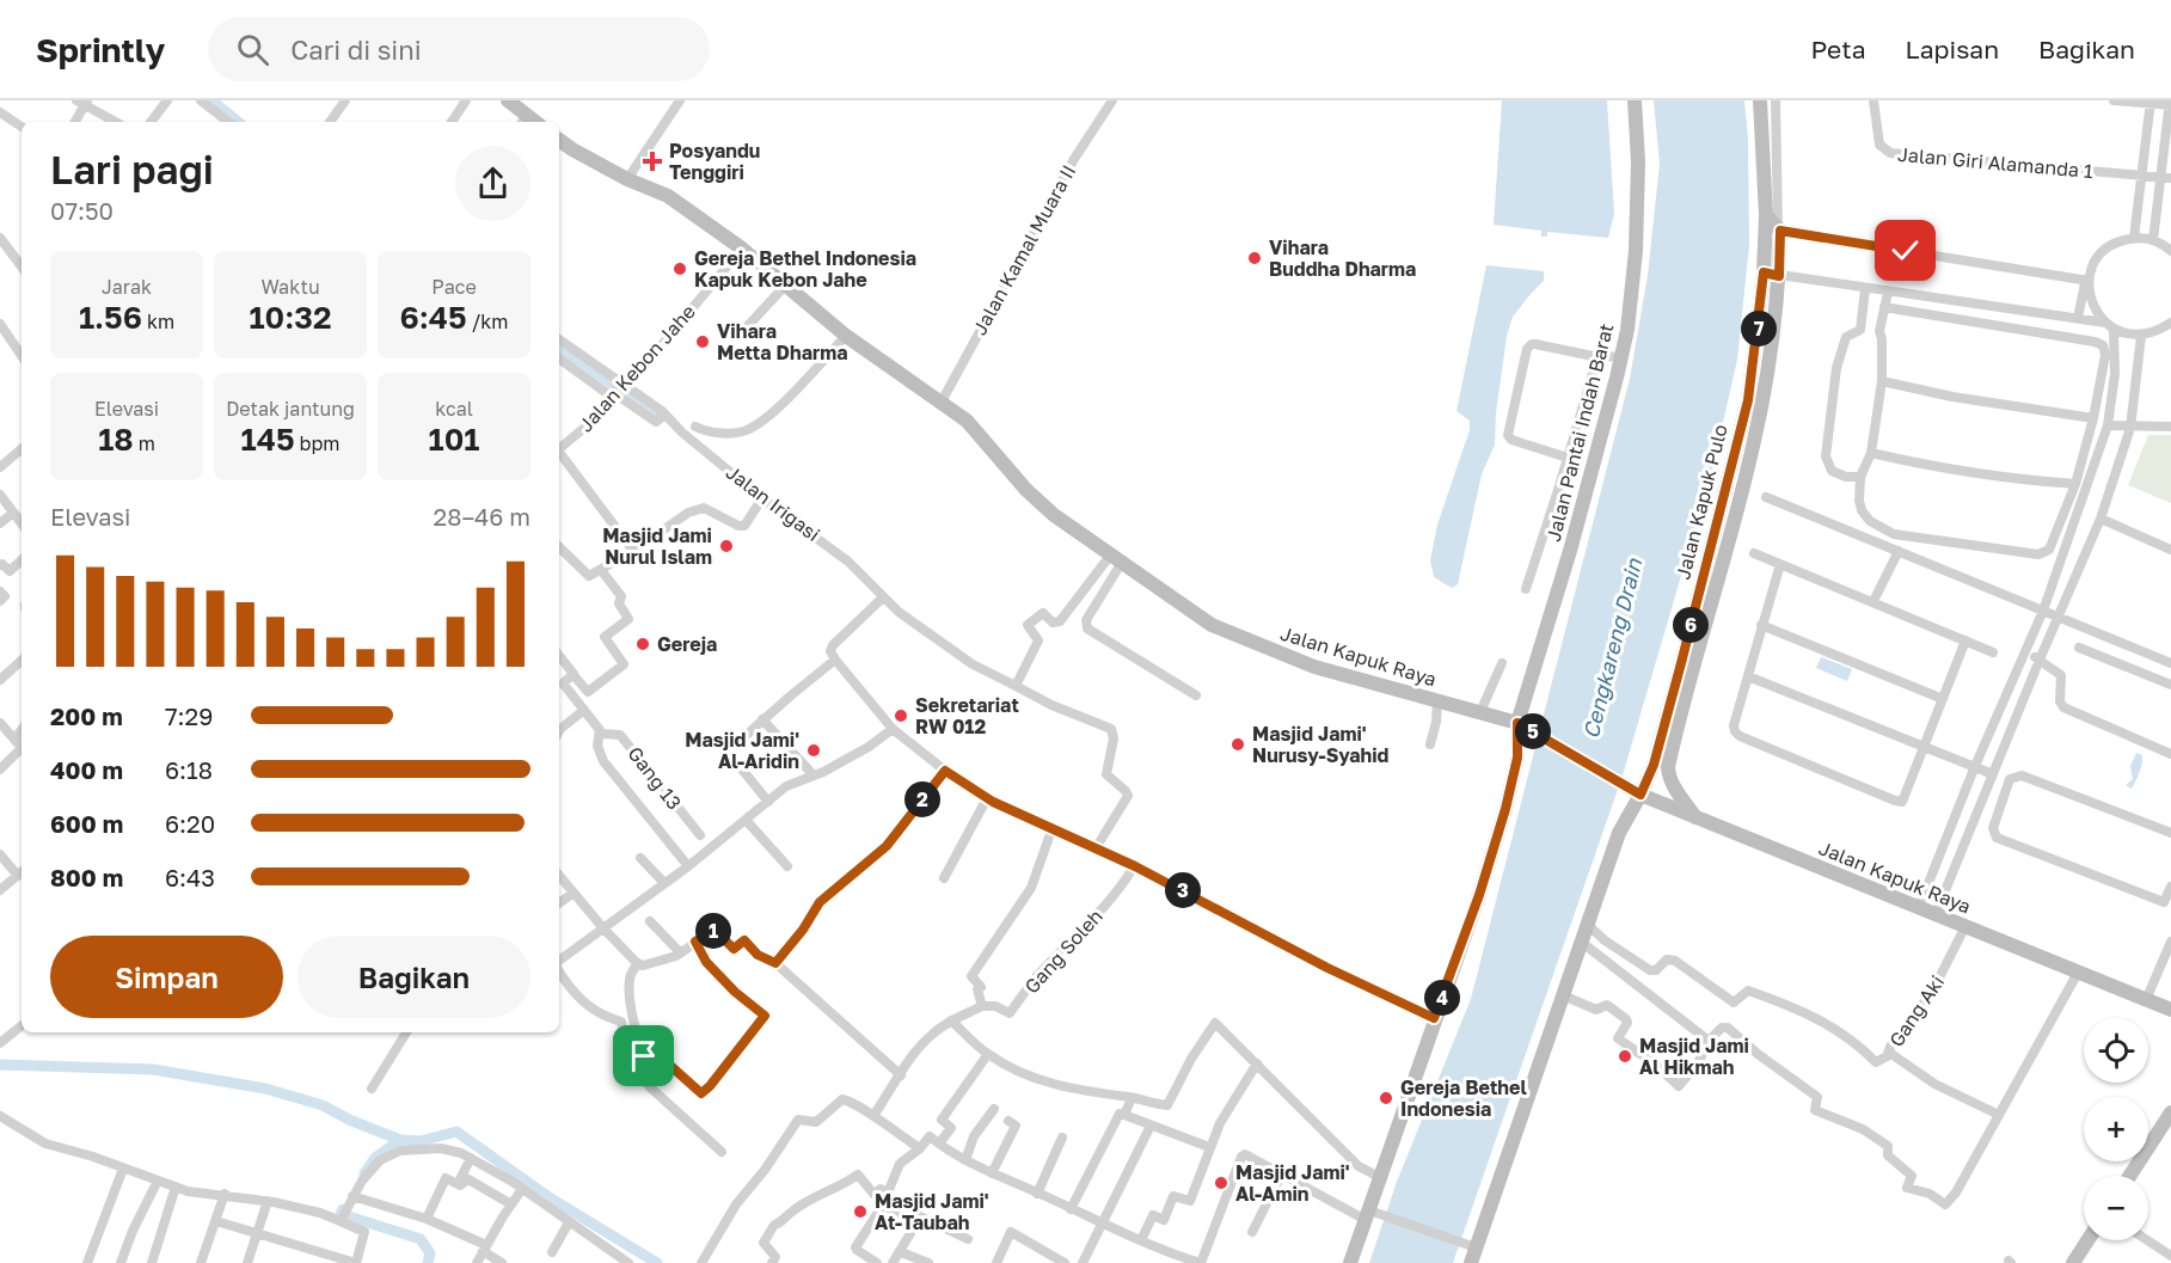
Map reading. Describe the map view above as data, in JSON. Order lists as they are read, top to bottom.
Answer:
{
  "streets": {
    "main road": ["Jalan Pantai Indah Barat", "Jalan Kapuk Pulo", "Jalan Kapuk Raya"],
    "street": [
      "Jalan Giri Alamanda 1",
      "Jalan Kamal Muara II",
      "Jalan Kebon Jahe",
      "Jalan Irigasi",
      "Gang 13",
      "Gang Soleh",
      "Gang Aki"
    ]
  },
  "crossings": [
    ["Jalan Kamal Muara II", "Jalan Kapuk Raya"],
    ["Jalan Kebon Jahe", "Jalan Irigasi"],
    ["Jalan Kebon Jahe", "Jalan Kapuk Raya"],
    ["Jalan Pantai Indah Barat", "Jalan Kapuk Raya"],
    ["Jalan Kapuk Pulo", "Jalan Kapuk Raya"],
    ["Jalan Kapuk Raya", "Gang Aki"]
  ],
  "water": ["Cengkareng Drain"],
  "places": {
    "health": ["Posyandu Tenggiri"],
    "other": [
      "Vihara Buddha Dharma",
      "Gereja Bethel Indonesia Kapuk Kebon Jahe",
      "Vihara Metta Dharma",
      "Masjid Jami Nurul Islam",
      "Gereja",
      "Sekretariat RW 012",
      "Masjid Jami' Nurusy-Syahid",
      "Masjid Jami' Al-Aridin",
      "Masjid Jami Al Hikmah",
      "Gereja Bethel Indonesia",
      "Masjid Jami' Al-Amin",
      "Masjid Jami' At-Taubah"
    ]
  },
  "page": {
    "header": "Sprintly",
    "search": "Cari di sini",
    "nav": ["Peta", "Lapisan", "Bagikan"],
    "heading": ["Lari pagi", "07:50"],
    "stats": [
      ["Jarak", "1.56 km"],
      ["Waktu", "10:32"],
      ["Pace", "6:45 /km"],
      ["Elevasi", "18 m"],
      ["Detak jantung", "145 bpm"],
      ["kcal", "101"]
    ],
    "pins": [
      "7",
      "6",
      "5",
      "2",
      "3",
      "1",
      "4"
    ],
    "chart": ["Elevasi", "28–46 m"],
    "list": [
      {
        "name": "200 m",
        "note": "7:29"
      },
      {
        "name": "400 m",
        "note": "6:18"
      },
      {
        "name": "600 m",
        "note": "6:20"
      },
      {
        "name": "800 m",
        "note": "6:43"
      }
    ],
    "buttons": ["Simpan", "Bagikan"],
    "map_buttons": ["+", "−"]
  }
}
